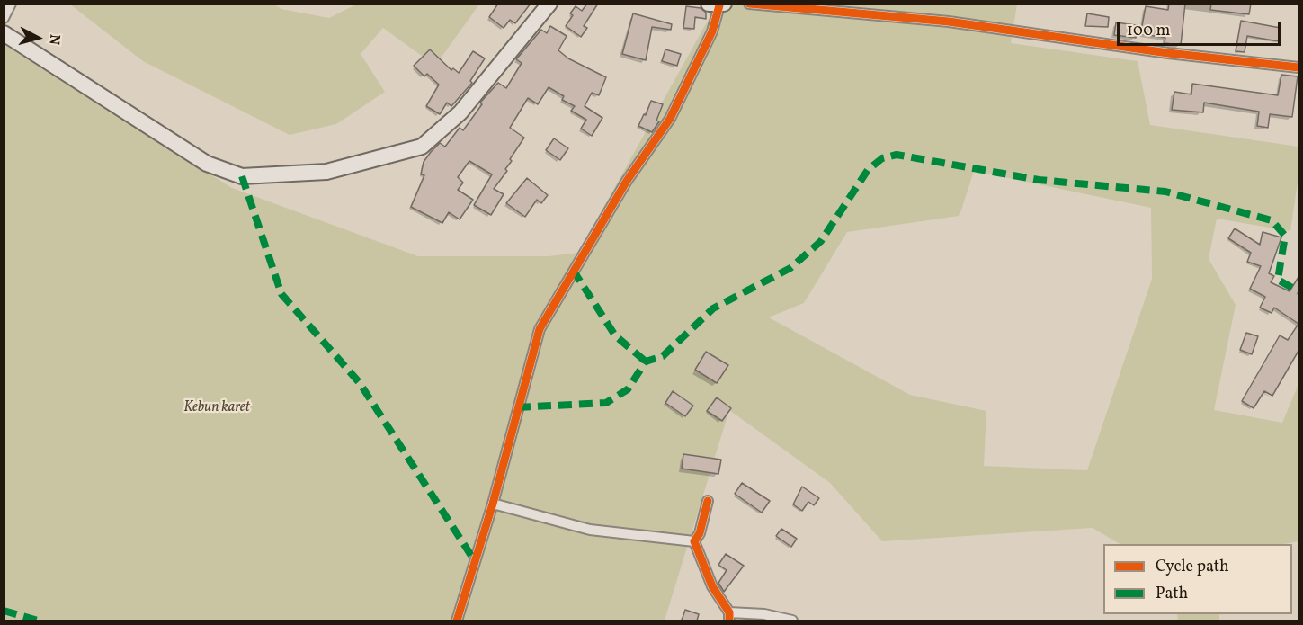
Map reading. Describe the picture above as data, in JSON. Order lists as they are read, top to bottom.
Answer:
{
  "parks": ["Kebun karet"],
  "legend": ["Cycle path", "Path"],
  "scale_bar": "100 m",
  "north": "right"
}
